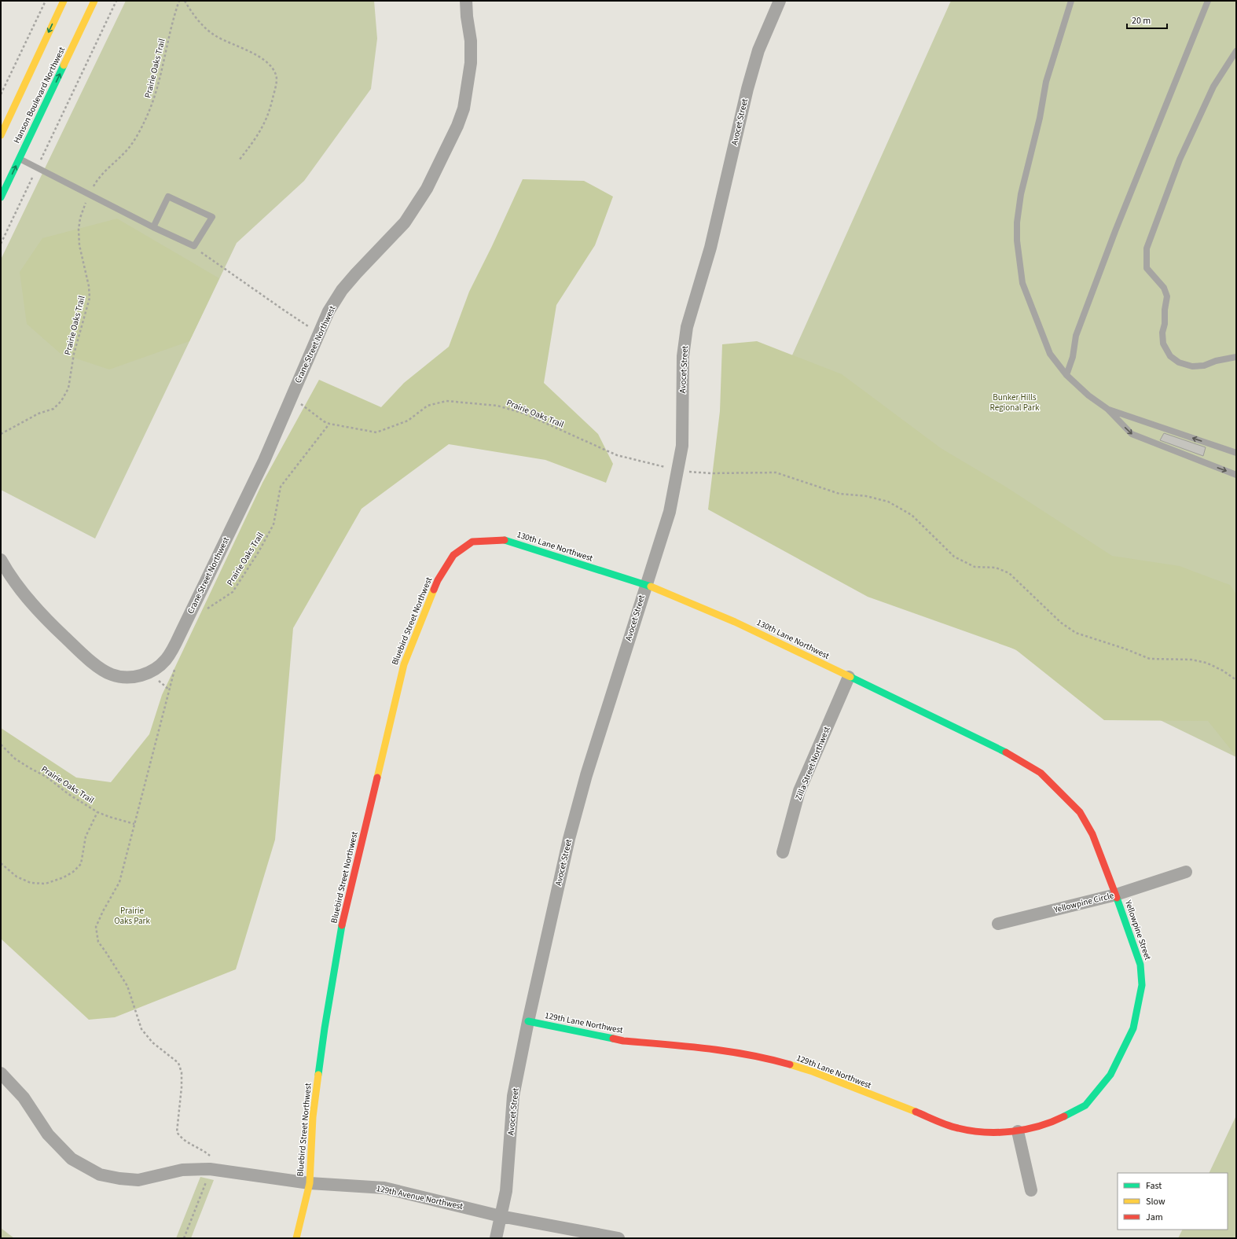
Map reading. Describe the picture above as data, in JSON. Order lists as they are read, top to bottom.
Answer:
{
  "streets": {
    "street": [
      "Hanson Boulevard Northwest",
      "Avocet Street",
      "Crane Street Northwest",
      "130th Lane Northwest",
      "Bluebird Street Northwest",
      "Zilla Street Northwest",
      "Yellowpine Circle",
      "Yellowpine Street",
      "129th Lane Northwest",
      "129th Avenue Northwest"
    ],
    "path": ["Prairie Oaks Trail"]
  },
  "crossings": [
    ["Prairie Oaks Trail", "Crane Street Northwest"],
    ["Avocet Street", "130th Lane Northwest"],
    ["Avocet Street", "129th Lane Northwest"],
    ["Avocet Street", "129th Avenue Northwest"],
    ["130th Lane Northwest", "Bluebird Street Northwest"],
    ["130th Lane Northwest", "Zilla Street Northwest"],
    ["130th Lane Northwest", "Yellowpine Street"],
    ["Bluebird Street Northwest", "129th Avenue Northwest"],
    ["Yellowpine Circle", "Yellowpine Street"],
    ["Yellowpine Street", "129th Lane Northwest"]
  ],
  "parks": ["Bunker Hills Regional Park", "Prairie Oaks Park"],
  "legend": ["Fast", "Slow", "Jam"],
  "scale_bar": "20 m"
}
